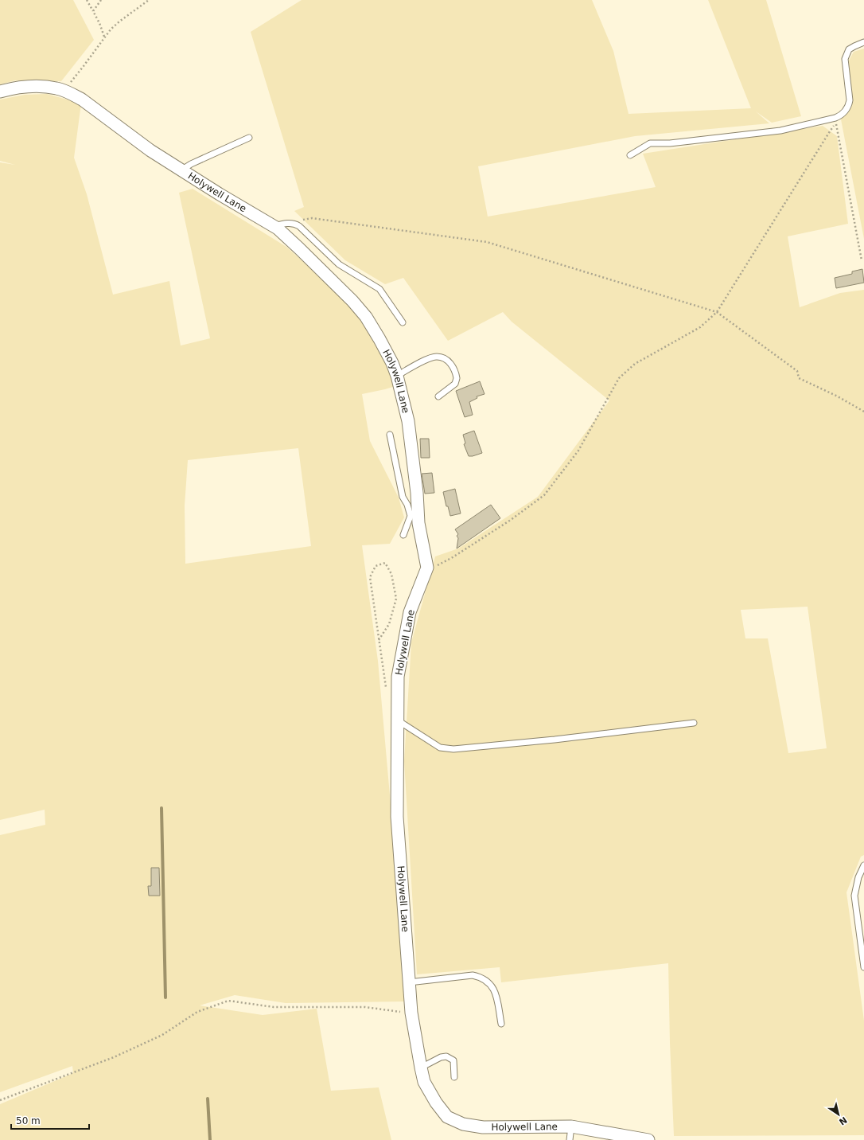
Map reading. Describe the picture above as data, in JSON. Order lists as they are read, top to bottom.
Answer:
{
  "streets": {
    "street": ["Holywell Lane"]
  },
  "scale_bar": "50 m",
  "north": "bottom right"
}
